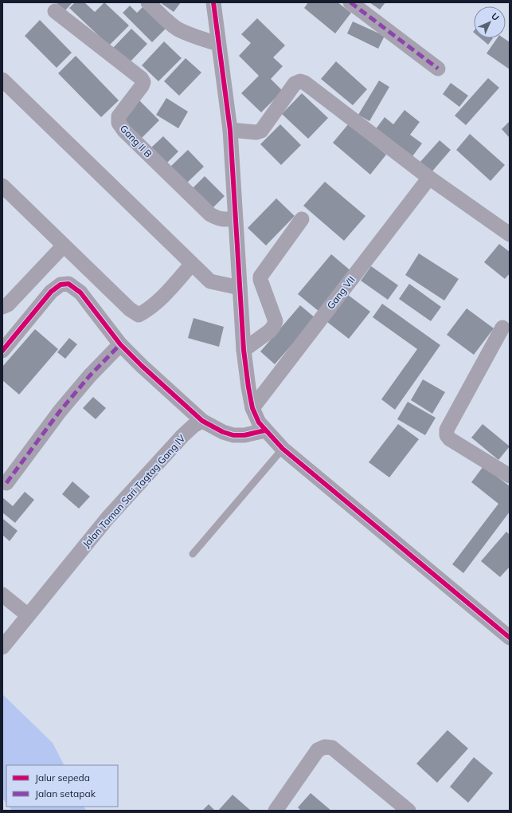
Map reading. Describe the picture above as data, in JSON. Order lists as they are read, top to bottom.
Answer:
{
  "streets": {
    "street": ["Gang II B", "Gang VII", "Jalan Taman Sari Tagtag Gang IV"]
  },
  "legend": ["Jalur sepeda", "Jalan setapak"],
  "north": "top right"
}
